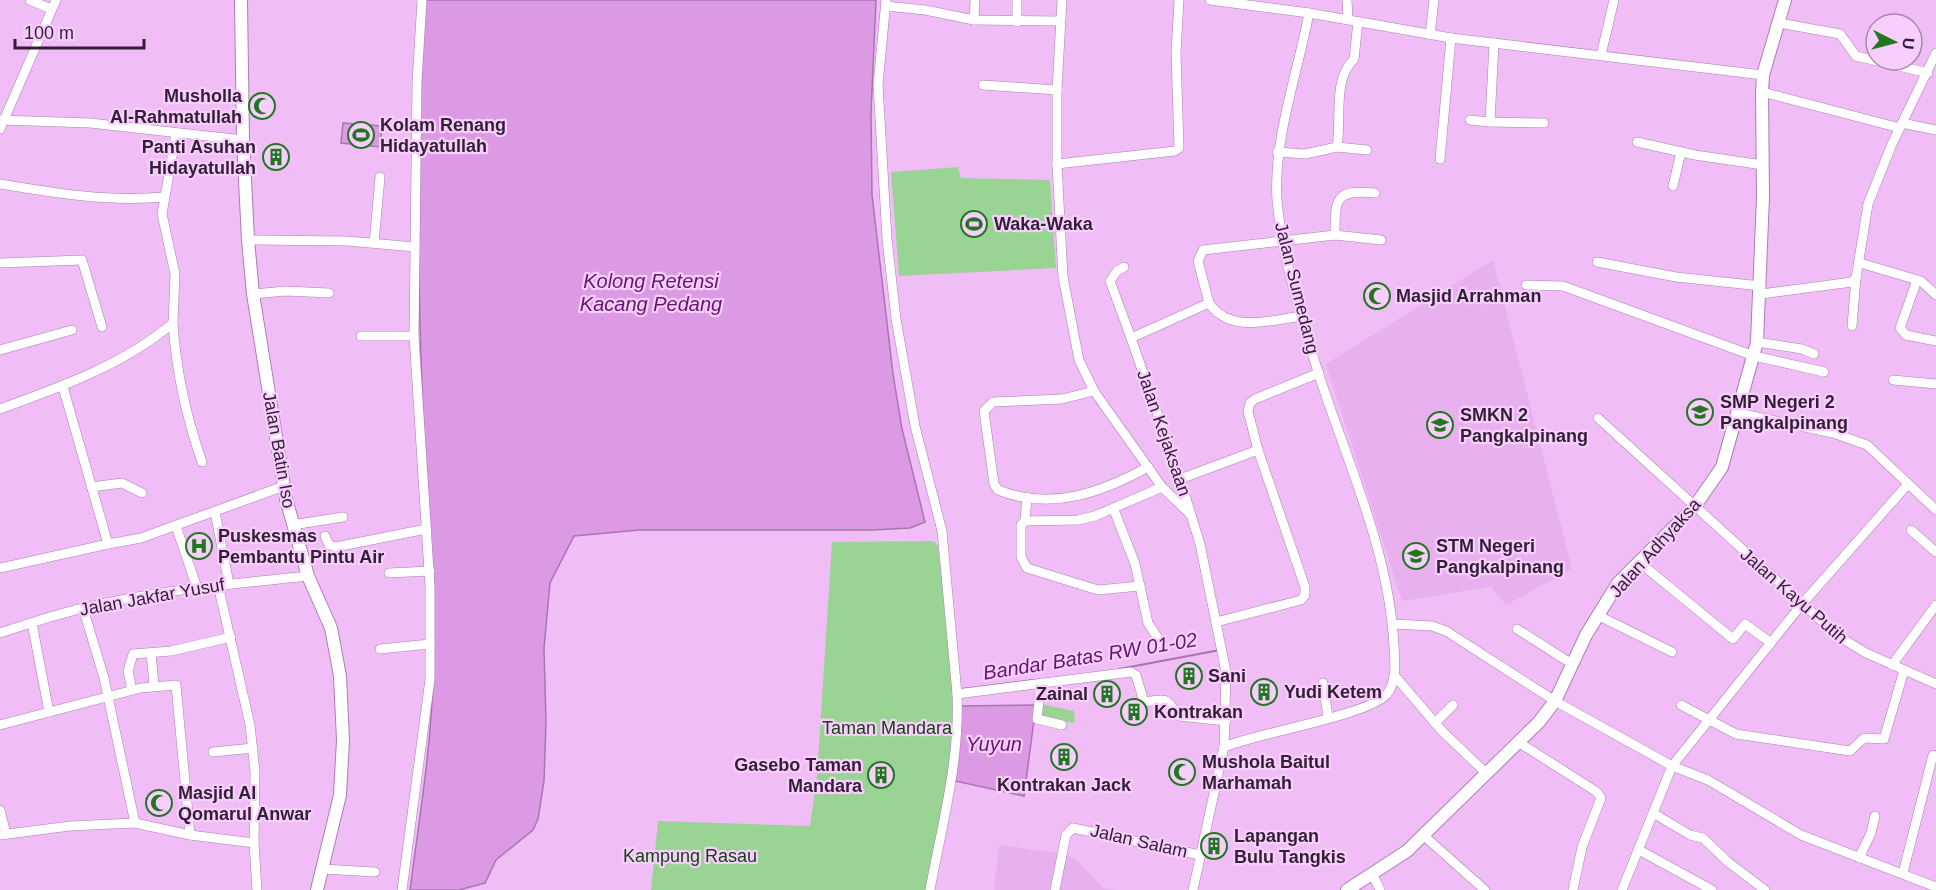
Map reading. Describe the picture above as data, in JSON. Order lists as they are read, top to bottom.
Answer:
{
  "streets": {
    "street": [
      "Jalan Sumedang",
      "Jalan Kejaksaan",
      "Jalan Batin Iso",
      "Jalan Adhyaksa",
      "Jalan Kayu Putih",
      "Jalan Jakfar Yusuf",
      "Jalan Salam"
    ]
  },
  "crossings": [
    ["Jalan Batin Iso", "Jalan Jakfar Yusuf"],
    ["Jalan Adhyaksa", "Jalan Kayu Putih"]
  ],
  "water": ["Kolong Retensi Kacang Pedang", "Bandar Batas RW 01-02", "Yuyun"],
  "parks": ["Taman Mandara", "Kampung Rasau"],
  "places": {
    "mosque": [
      "Musholla Al-Rahmatullah",
      "Masjid Arrahman",
      "Mushola Baitul Marhamah",
      "Masjid Al Qomarul Anwar"
    ],
    "sports": ["Kolam Renang Hidayatullah", "Waka-Waka"],
    "building": [
      "Panti Asuhan Hidayatullah",
      "Sani",
      "Yudi Ketem",
      "Zainal",
      "Kontrakan",
      "Kontrakan Jack",
      "Gasebo Taman Mandara",
      "Lapangan Bulu Tangkis"
    ],
    "school or university": ["SMP Negeri 2 Pangkalpinang", "SMKN 2 Pangkalpinang", "STM Negeri Pangkalpinang"],
    "hospital": ["Puskesmas Pembantu Pintu Air"]
  },
  "scale_bar": "100 m",
  "north": "right"
}
